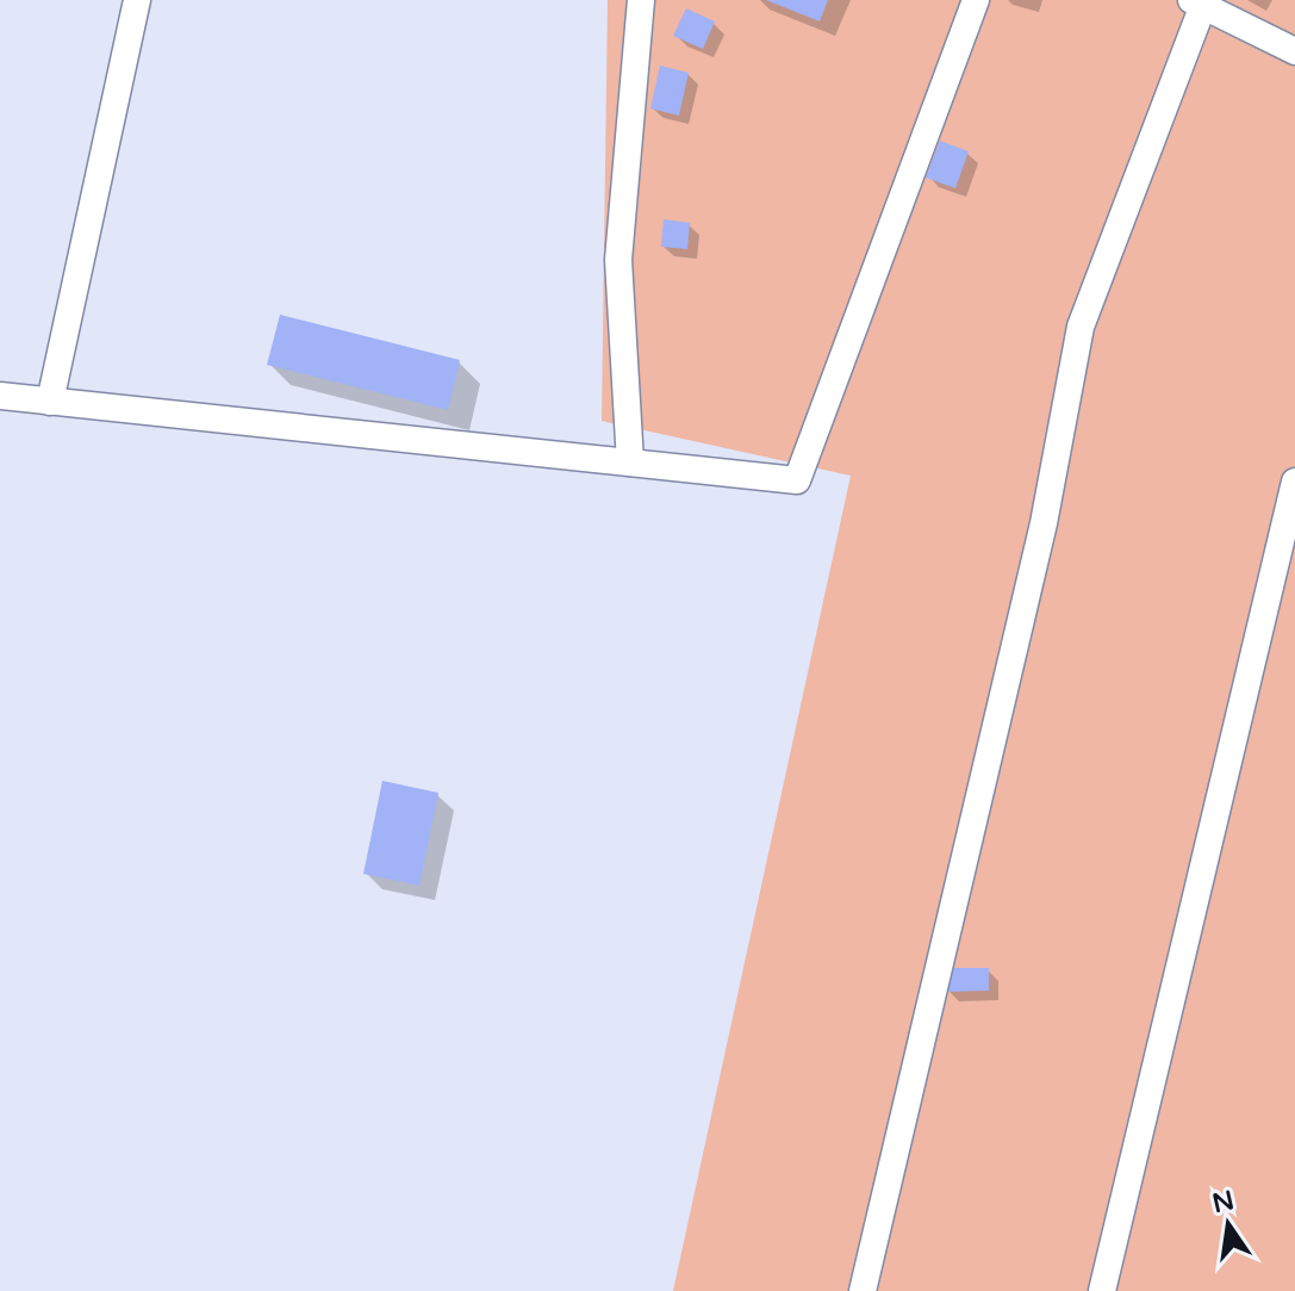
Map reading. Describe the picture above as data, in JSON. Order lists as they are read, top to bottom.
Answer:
{
  "north": "top"
}
